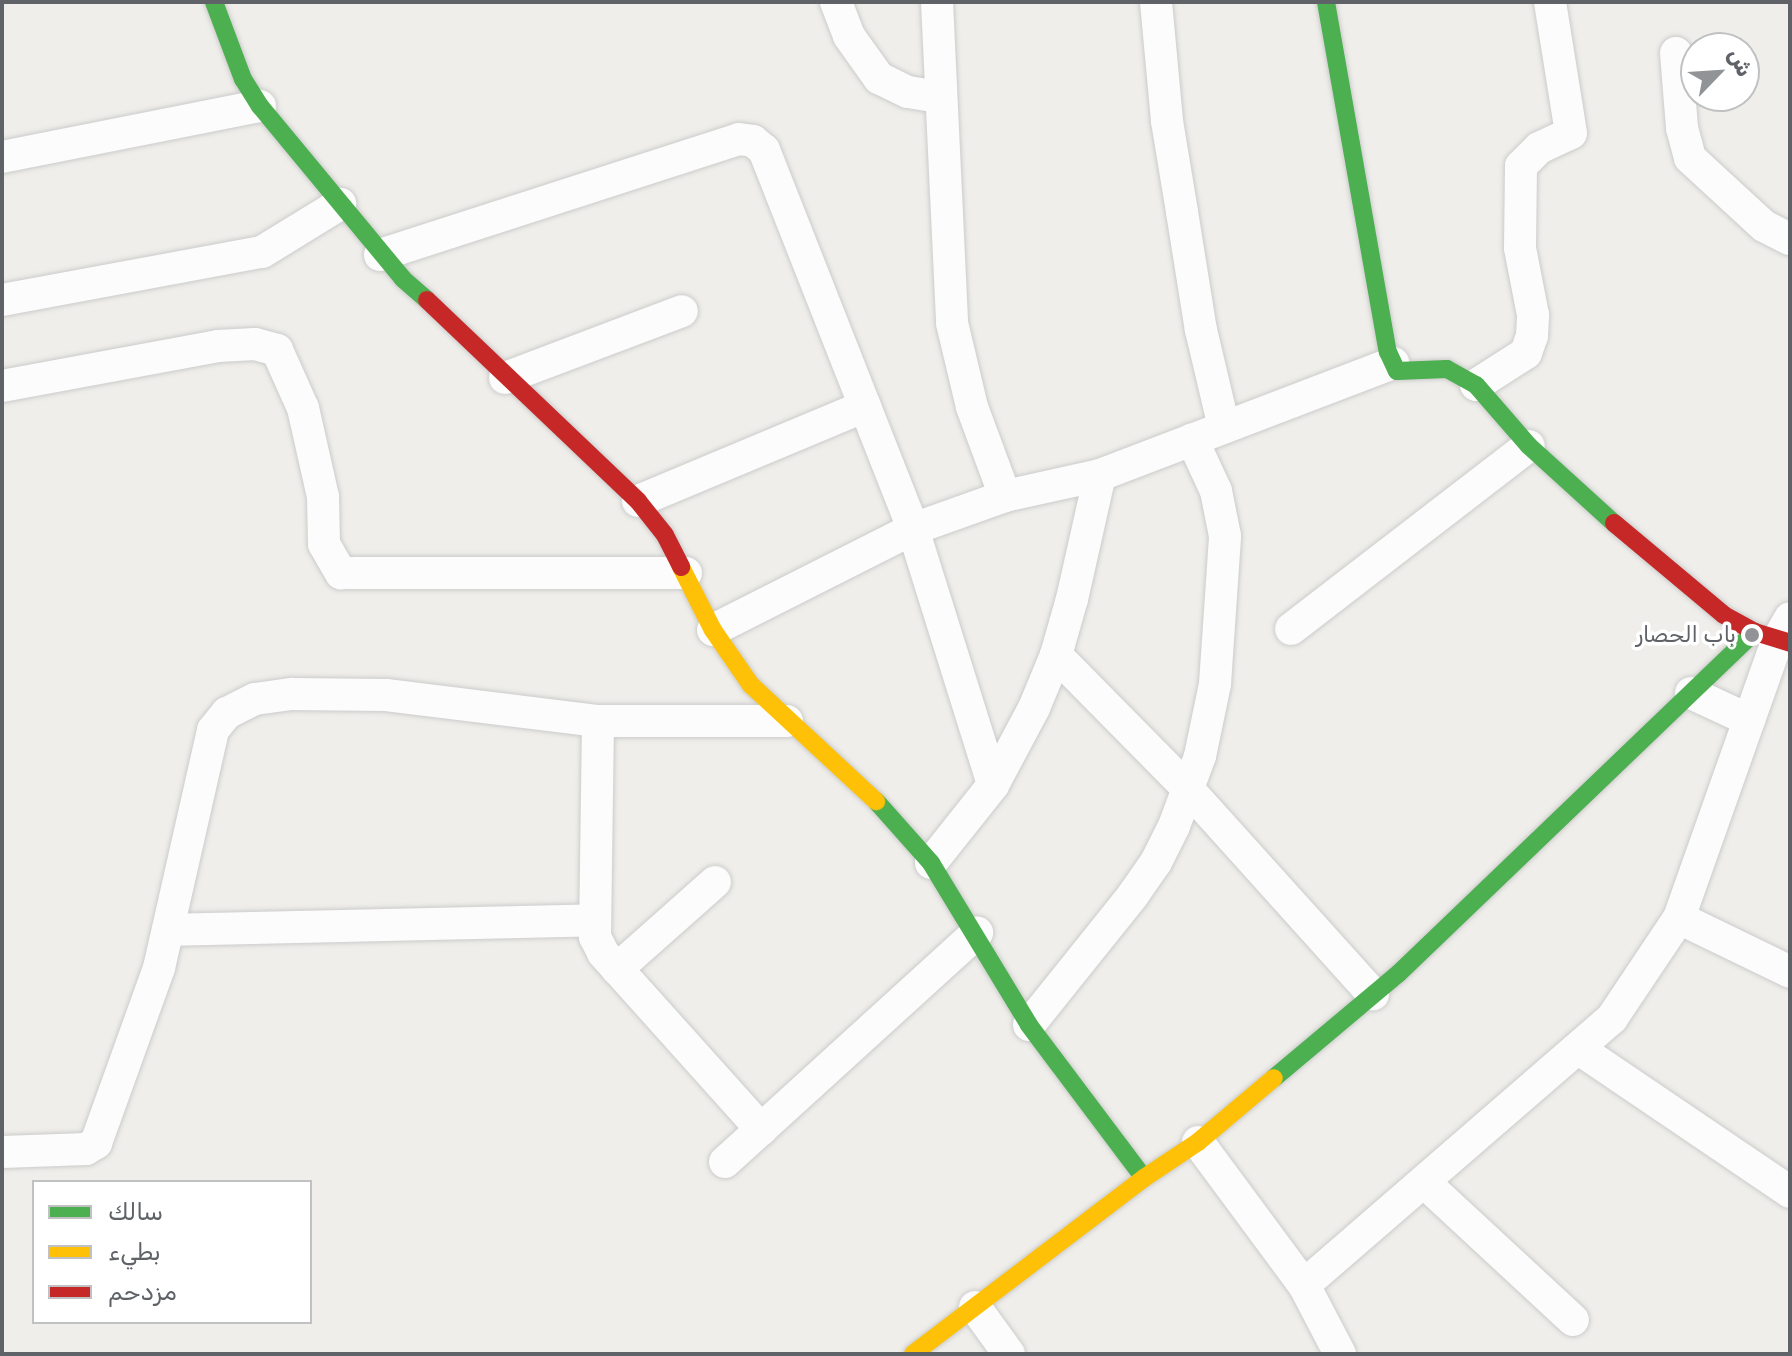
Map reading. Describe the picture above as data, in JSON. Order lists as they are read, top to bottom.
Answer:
{
  "places": ["باب الحصار"],
  "legend": ["سالك", "بطيء", "مزدحم"],
  "north": "top right"
}
